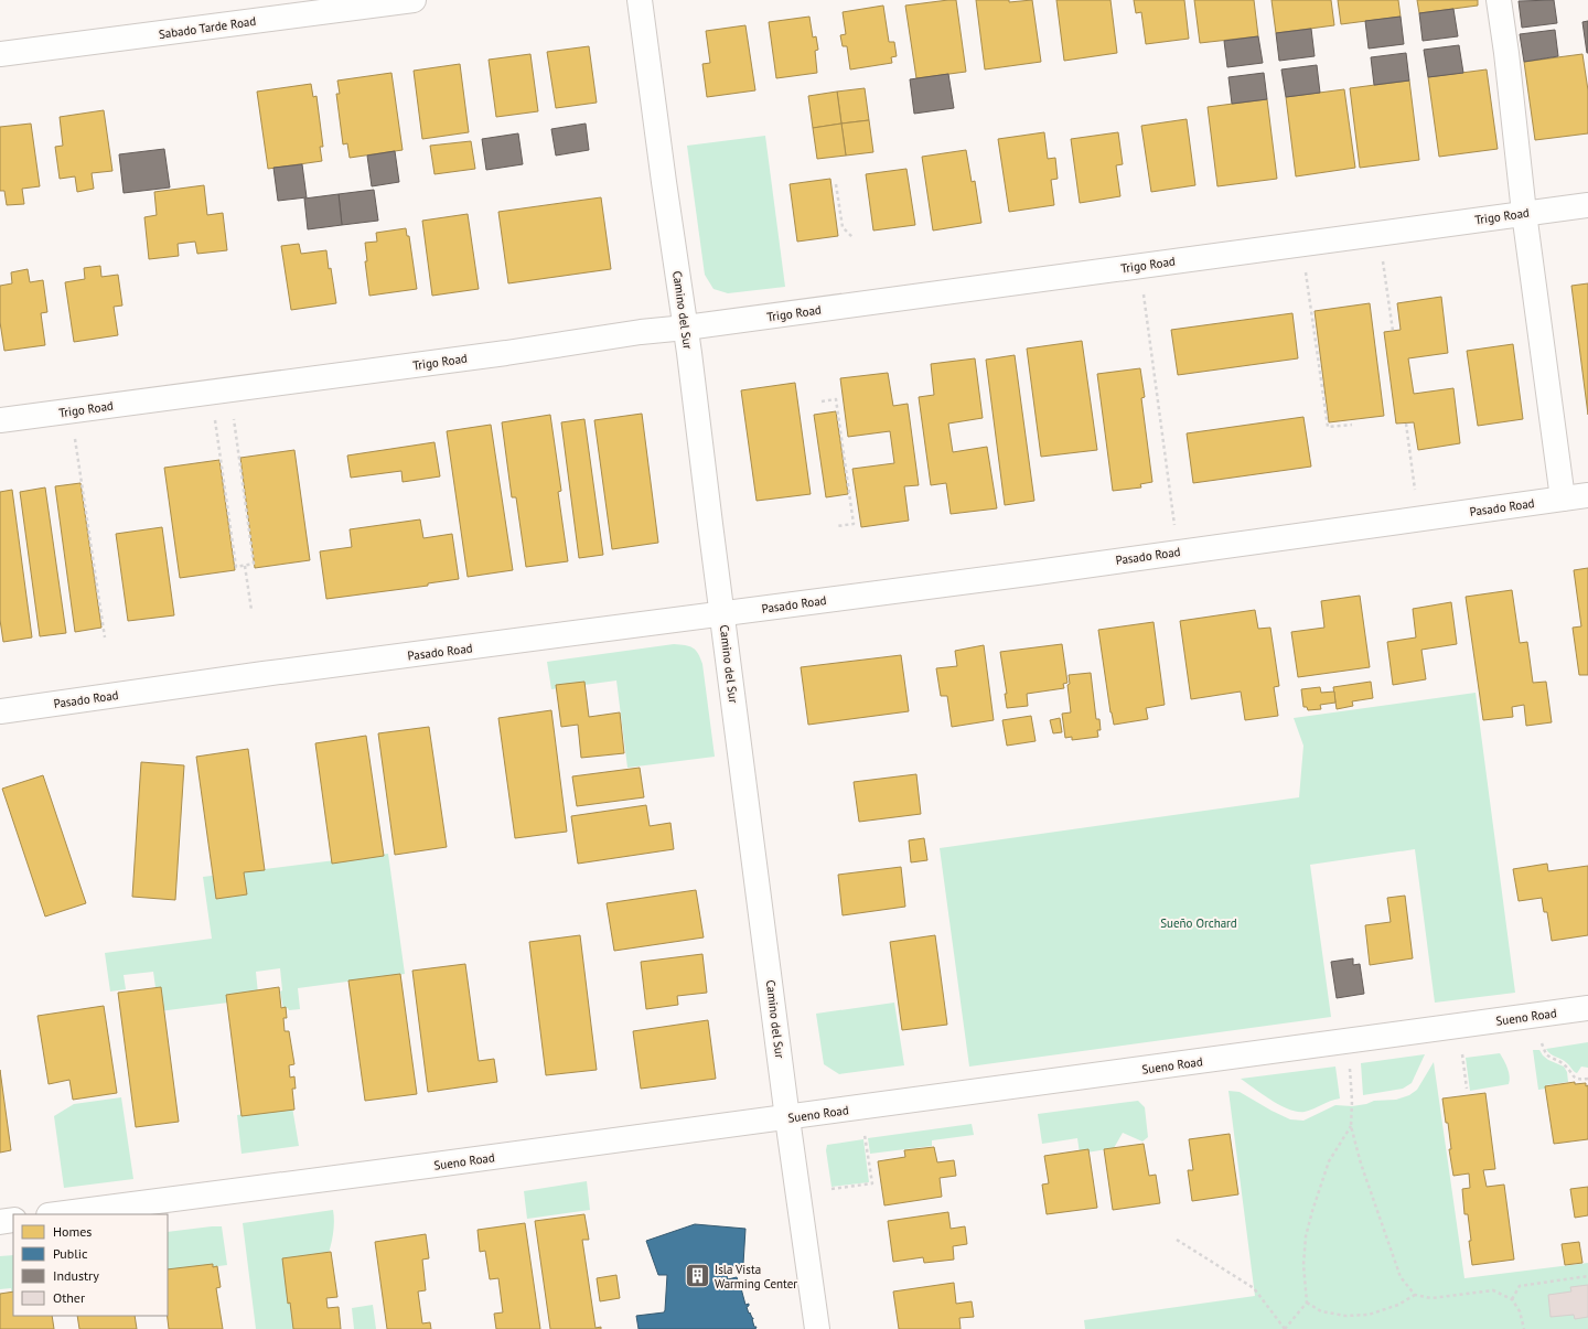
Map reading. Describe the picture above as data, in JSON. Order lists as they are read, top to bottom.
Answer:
{
  "streets": {
    "street": [
      "Sabado Tarde Road",
      "Trigo Road",
      "Camino del Sur",
      "Pasado Road",
      "Sueno Road"
    ]
  },
  "crossings": [
    ["Trigo Road", "Camino del Sur"],
    ["Camino del Sur", "Pasado Road"],
    ["Camino del Sur", "Sueno Road"]
  ],
  "parks": ["Sueño Orchard"],
  "places": {
    "building": ["Isla Vista Warming Center"]
  },
  "legend": [
    "Homes",
    "Public",
    "Industry",
    "Other"
  ]
}
